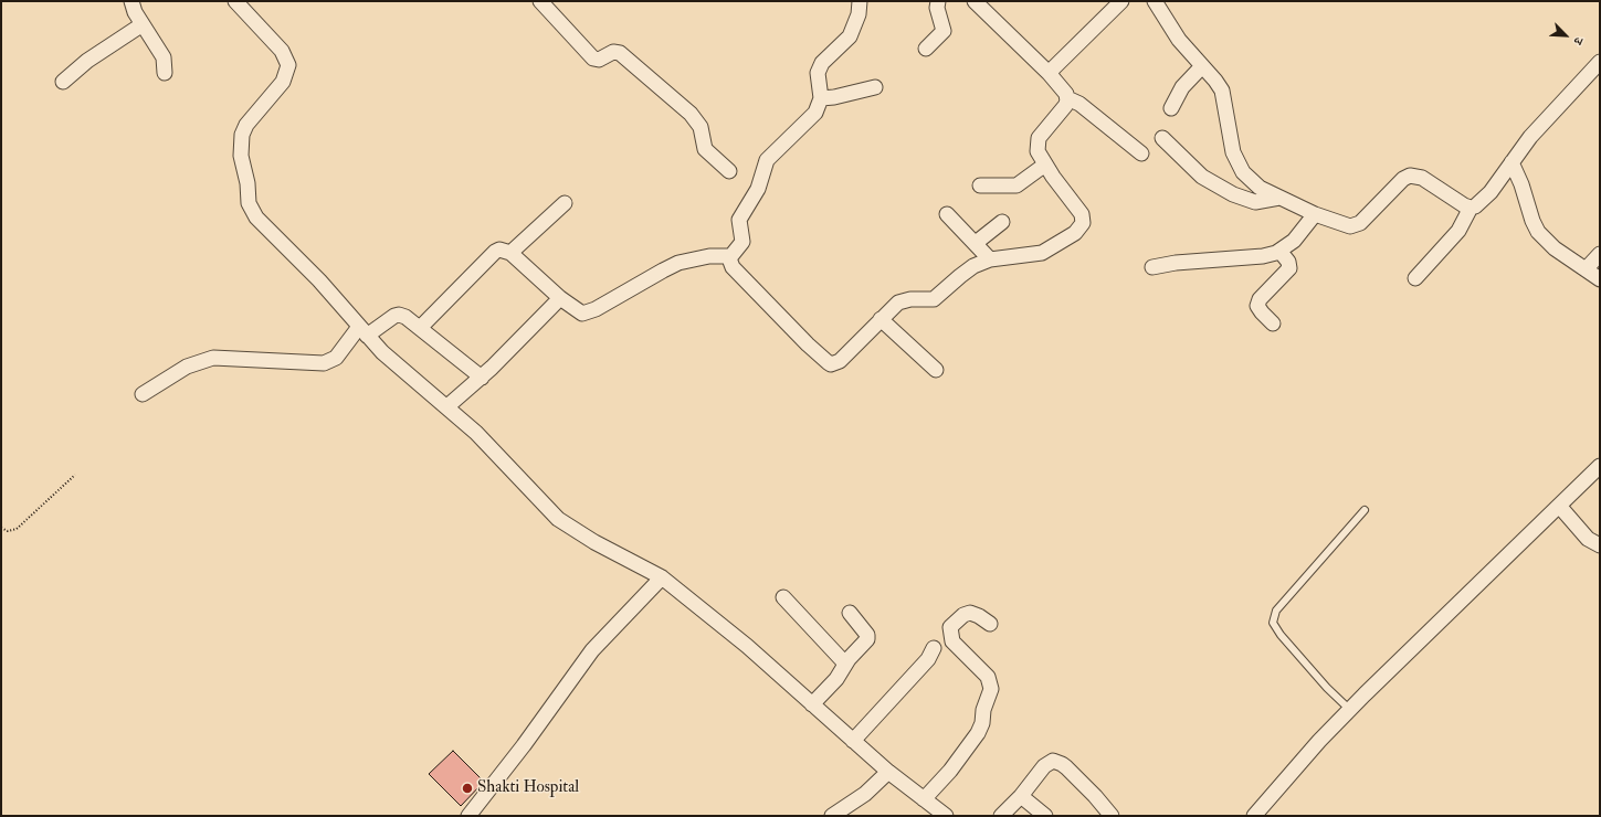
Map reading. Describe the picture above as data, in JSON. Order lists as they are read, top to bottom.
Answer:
{
  "places": ["Shakti Hospital"],
  "north": "bottom right"
}
